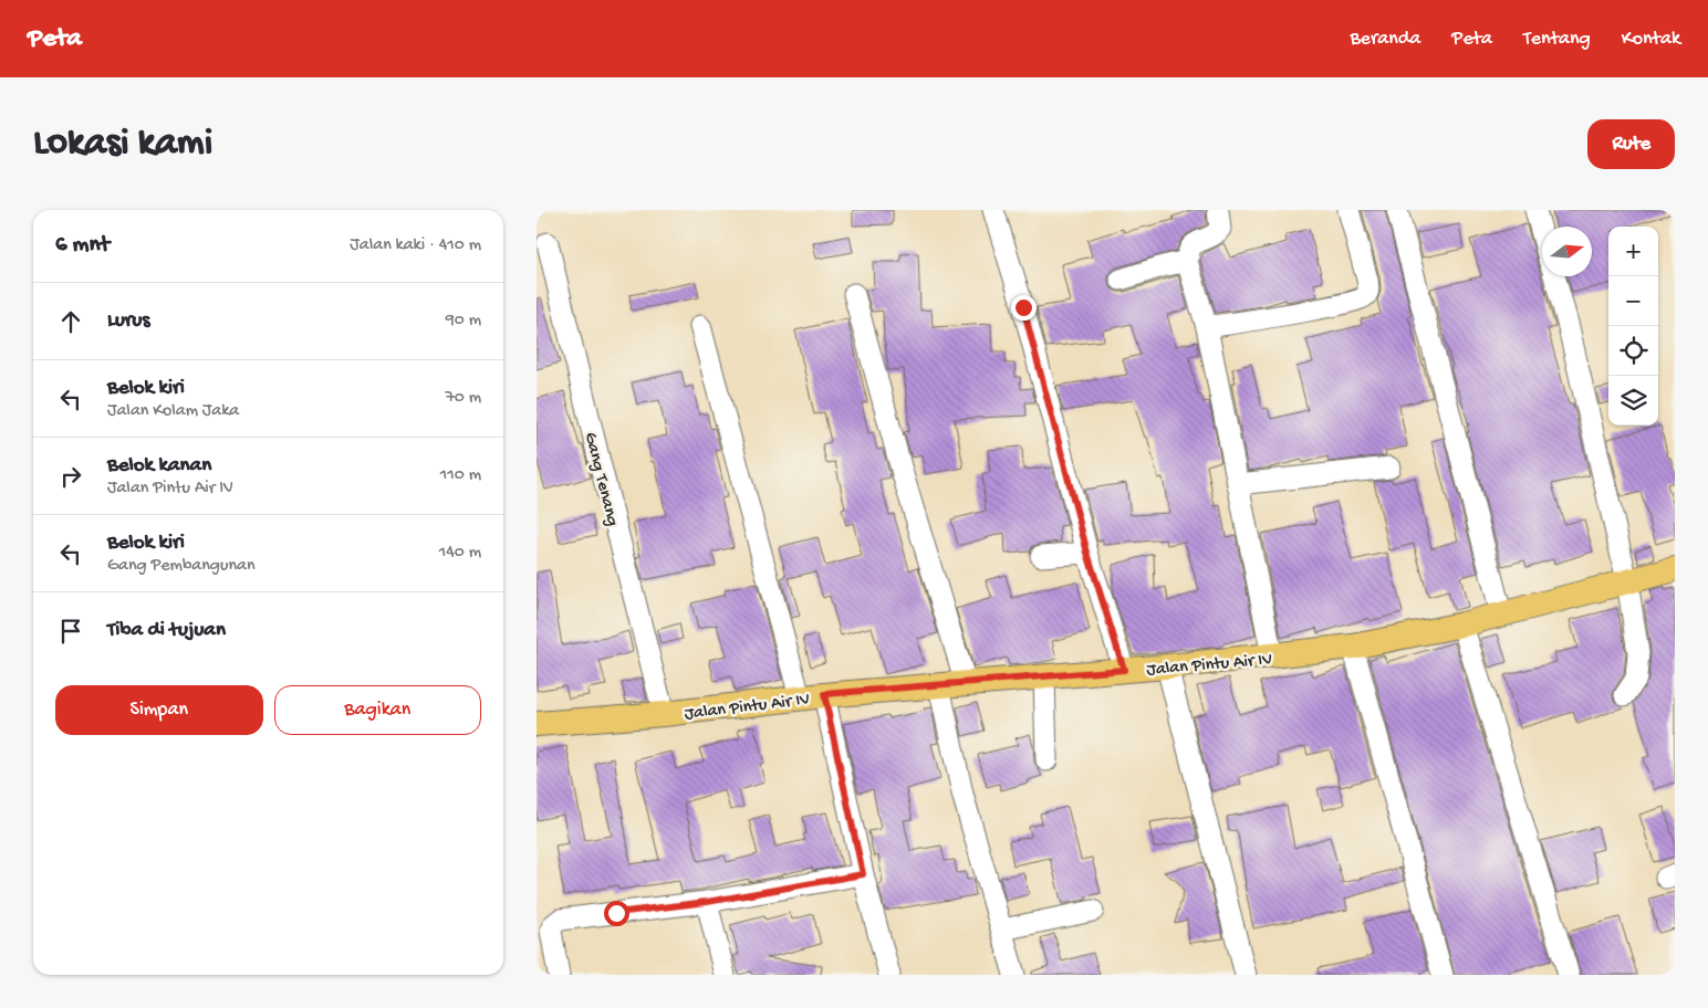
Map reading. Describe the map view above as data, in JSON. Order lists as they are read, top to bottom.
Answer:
{
  "streets": {
    "main road": ["Jalan Pintu Air IV"],
    "street": ["Gang Tenang"]
  },
  "crossings": [
    ["Gang Tenang", "Jalan Pintu Air IV"]
  ],
  "north": "right",
  "page": {
    "header": "Peta",
    "nav": [
      "Beranda",
      "Peta",
      "Tentang",
      "Kontak"
    ],
    "buttons": [
      "Rute",
      ["Simpan", "Bagikan"]
    ],
    "title": "Lokasi kami",
    "heading": ["6 mnt", "Jalan kaki · 410 m"],
    "map_buttons": ["+", "−"],
    "list": [
      ["Lurus", "90 m"],
      ["Belok kiri", "Jalan Kolam Jaka", "70 m"],
      ["Belok kanan", "Jalan Pintu Air IV", "110 m"],
      ["Belok kiri", "Gang Pembangunan", "140 m"],
      "Tiba di tujuan"
    ]
  }
}
